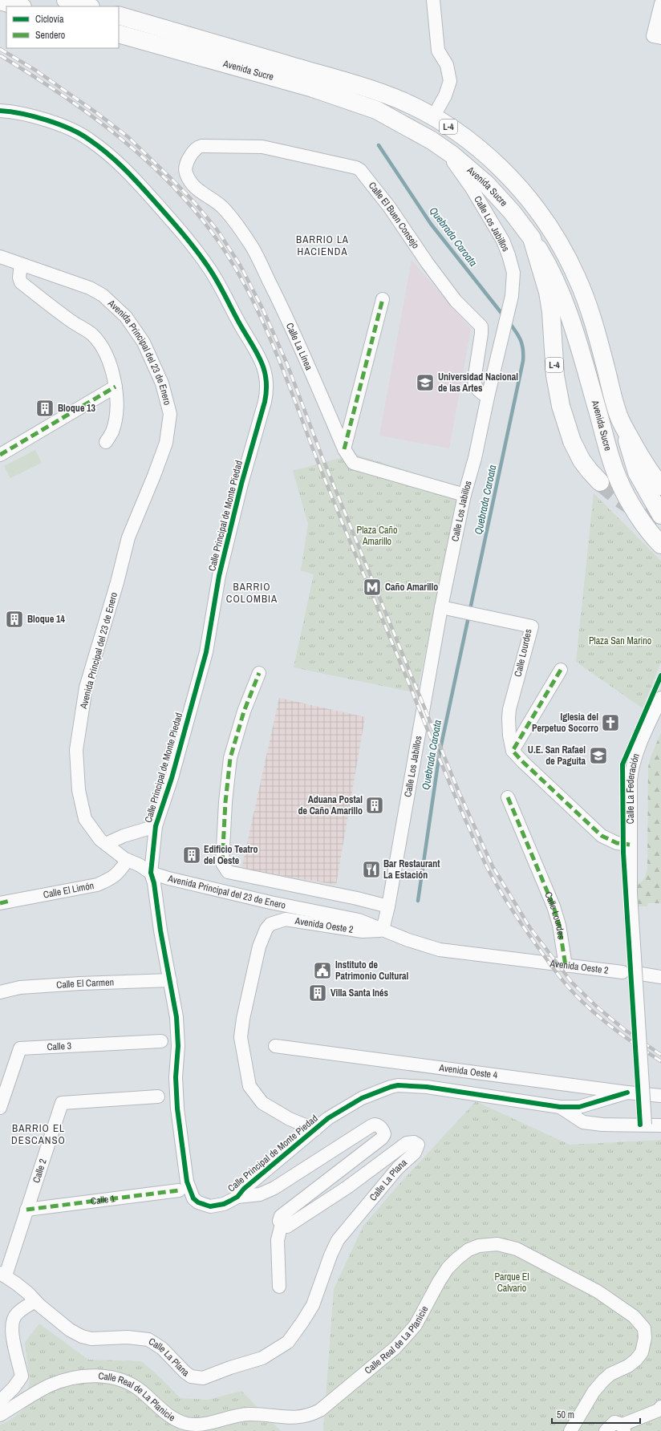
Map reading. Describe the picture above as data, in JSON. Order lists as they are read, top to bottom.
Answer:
{
  "streets": {
    "main road": ["Avenida Sucre", "L-4"],
    "street": [
      "Calle El Buen Consejo",
      "Calle Los Jabillos",
      "Calle La Línea",
      "Avenida Principal del 23 de Enero",
      "Calle Principal de Monte Piedad",
      "Calle Lourdes",
      "Calle La Federación",
      "Calle El Limón",
      "Avenida Oeste 2",
      "Calle El Carmen",
      "Calle 3",
      "Avenida Oeste 4",
      "Calle 2",
      "Calle La Plana",
      "Calle 1",
      "Calle Real de La Planicie"
    ]
  },
  "crossings": [
    ["Avenida Sucre", "L-4"],
    ["Avenida Sucre", "Calle Los Jabillos"],
    ["Calle El Buen Consejo", "Calle Los Jabillos"],
    ["Calle El Buen Consejo", "Calle La Línea"],
    ["Calle Los Jabillos", "Calle La Línea"],
    ["Calle Los Jabillos", "Avenida Principal del 23 de Enero"],
    ["Calle Los Jabillos", "Calle Lourdes"],
    ["Calle Los Jabillos", "Avenida Oeste 2"],
    ["Avenida Principal del 23 de Enero", "Calle Principal de Monte Piedad"],
    ["Avenida Principal del 23 de Enero", "Calle El Limón"],
    ["Avenida Principal del 23 de Enero", "Avenida Oeste 2"],
    ["Calle Principal de Monte Piedad", "Avenida Oeste 2"],
    ["Calle Principal de Monte Piedad", "Calle El Carmen"],
    ["Calle Principal de Monte Piedad", "Avenida Oeste 4"],
    ["Calle Lourdes", "Avenida Oeste 2"],
    ["Calle 2", "Calle La Plana"],
    ["Calle 2", "Calle 1"]
  ],
  "districts": ["BARRIO LA HACIENDA", "BARRIO COLOMBIA", "BARRIO EL DESCANSO"],
  "water": ["Quebrada Caroata"],
  "parks": ["Plaza Caño Amarillo", "Plaza San Marino", "Parque El Calvario"],
  "places": {
    "school or university": ["Universidad Nacional de las Artes", "U.E. San Rafael de Paguita"],
    "building": [
      "Bloque 13",
      "Bloque 14",
      "Aduana Postal de Caño Amarillo",
      "Edificio Teatro del Oeste",
      "Villa Santa Inés"
    ],
    "metro station": ["Caño Amarillo"],
    "church": ["Iglesia del Perpetuo Socorro"],
    "restaurant": ["Bar Restaurant La Estación"],
    "public building": ["Instituto de Patrimonio Cultural"]
  },
  "legend": ["Ciclovía", "Sendero"],
  "scale_bar": "50 m"
}
